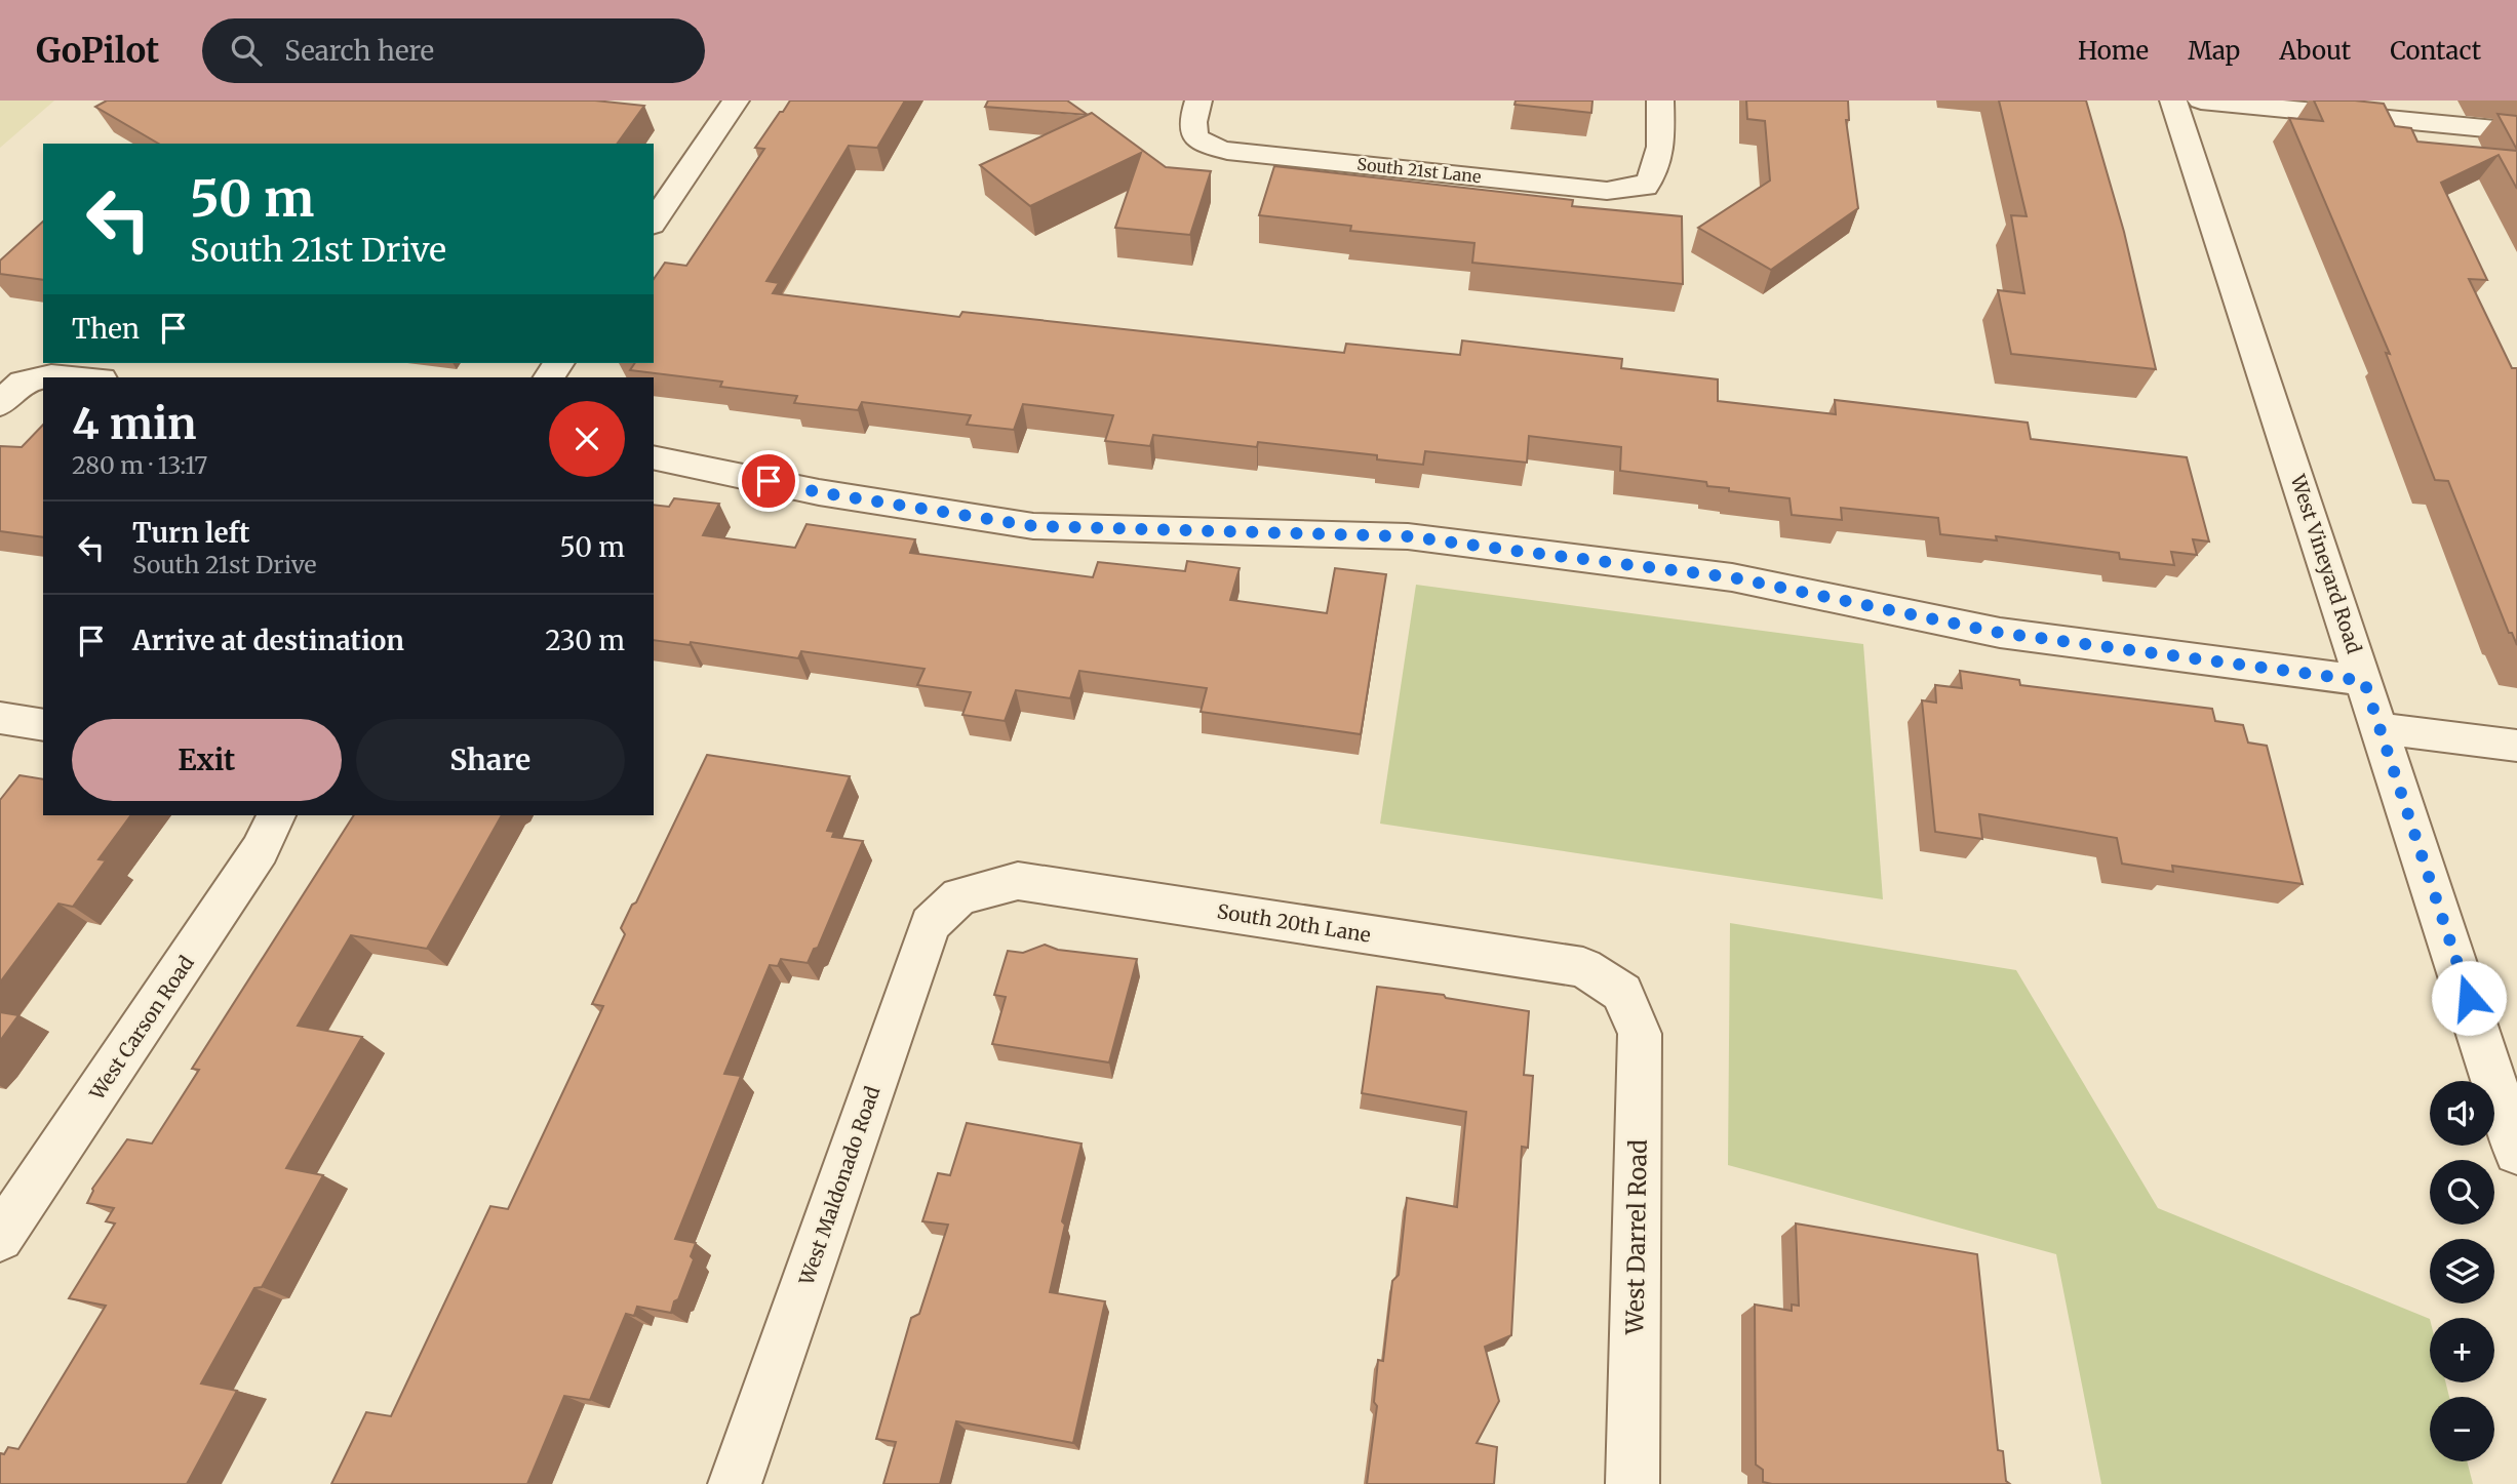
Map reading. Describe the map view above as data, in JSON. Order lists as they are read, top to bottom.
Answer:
{
  "streets": {
    "street": [
      "South 21st Lane",
      "West Vineyard Road",
      "South 20th Lane",
      "West Carson Road",
      "West Maldonado Road",
      "West Darrel Road"
    ]
  },
  "crossings": [
    ["South 20th Lane", "West Maldonado Road"],
    ["South 20th Lane", "West Darrel Road"]
  ],
  "page": {
    "header": "GoPilot",
    "search": "Search here",
    "nav": [
      "Home",
      "Map",
      "About",
      "Contact"
    ],
    "turn": ["50 m", "South 21st Drive"],
    "then": "Then",
    "heading": ["4 min", "280 m · 13:17"],
    "list": [
      {
        "name": "Turn left",
        "note": "South 21st Drive",
        "value": "50 m"
      },
      {
        "name": "Arrive at destination",
        "value": "230 m"
      }
    ],
    "buttons": ["Exit", "Share"],
    "map_buttons": ["+", "−"]
  }
}
